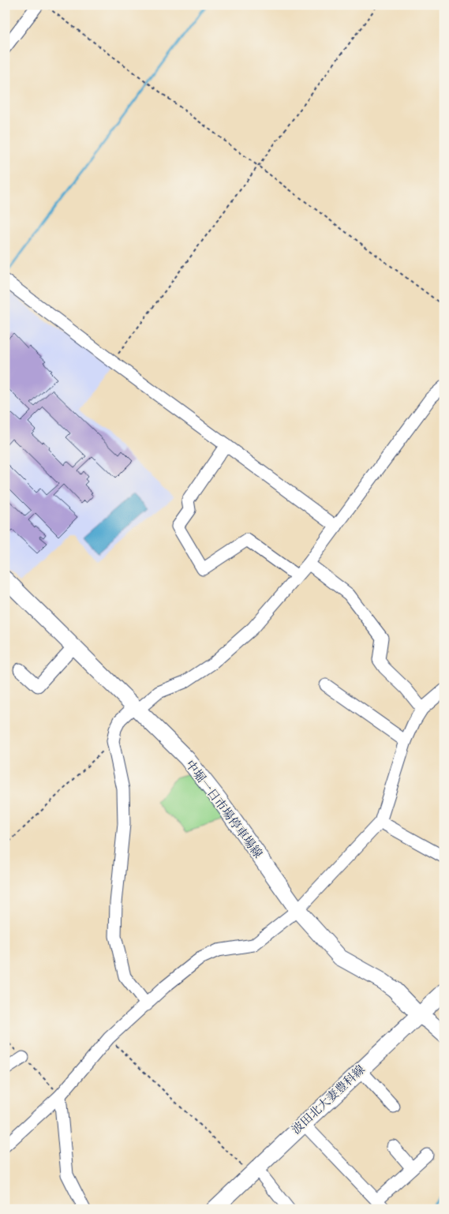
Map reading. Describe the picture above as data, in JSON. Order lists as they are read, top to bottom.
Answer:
{
  "streets": {
    "main road": ["中堀一日市場停車場線", "波田北大妻豊科線"]
  },
  "crossings": [
    ["中堀一日市場停車場線", "波田北大妻豊科線"]
  ]
}
